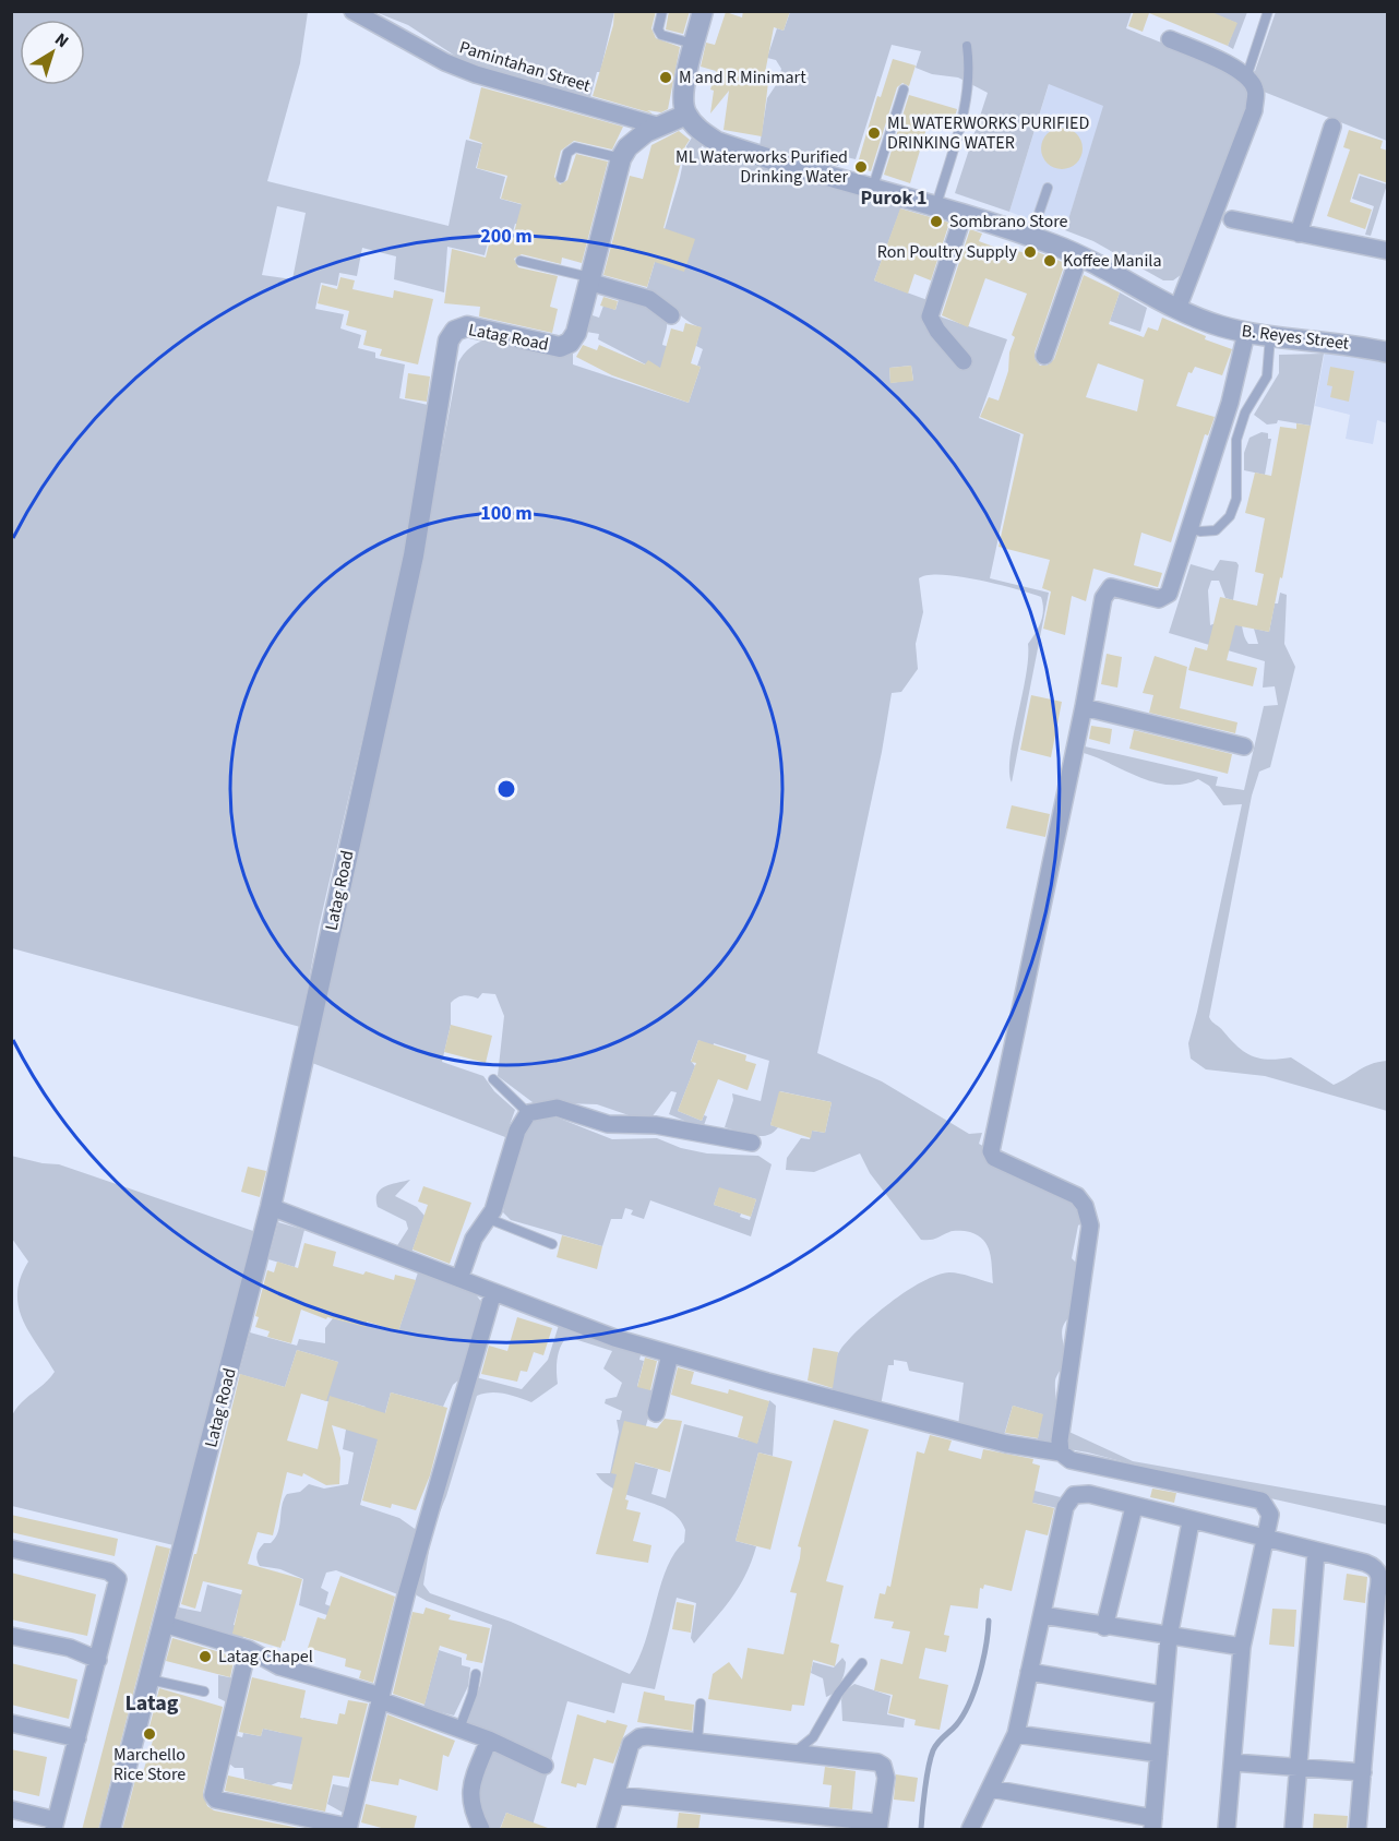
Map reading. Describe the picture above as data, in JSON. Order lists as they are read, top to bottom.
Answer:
{
  "streets": {
    "street": ["Pamintahan Street", "Latag Road", "B. Reyes Street"]
  },
  "crossings": [
    ["Pamintahan Street", "Latag Road"],
    ["Latag Road", "B. Reyes Street"]
  ],
  "districts": ["Purok 1", "Latag"],
  "places": [
    "M and R Minimart",
    "ML WATERWORKS PURIFIED DRINKING WATER",
    "ML Waterworks Purified Drinking Water",
    "Sombrano Store",
    "Ron Poultry Supply",
    "Koffee Manila",
    "Latag Chapel",
    "Marchello Rice Store"
  ],
  "north": "top right",
  "rings": ["200 m", "100 m"]
}
